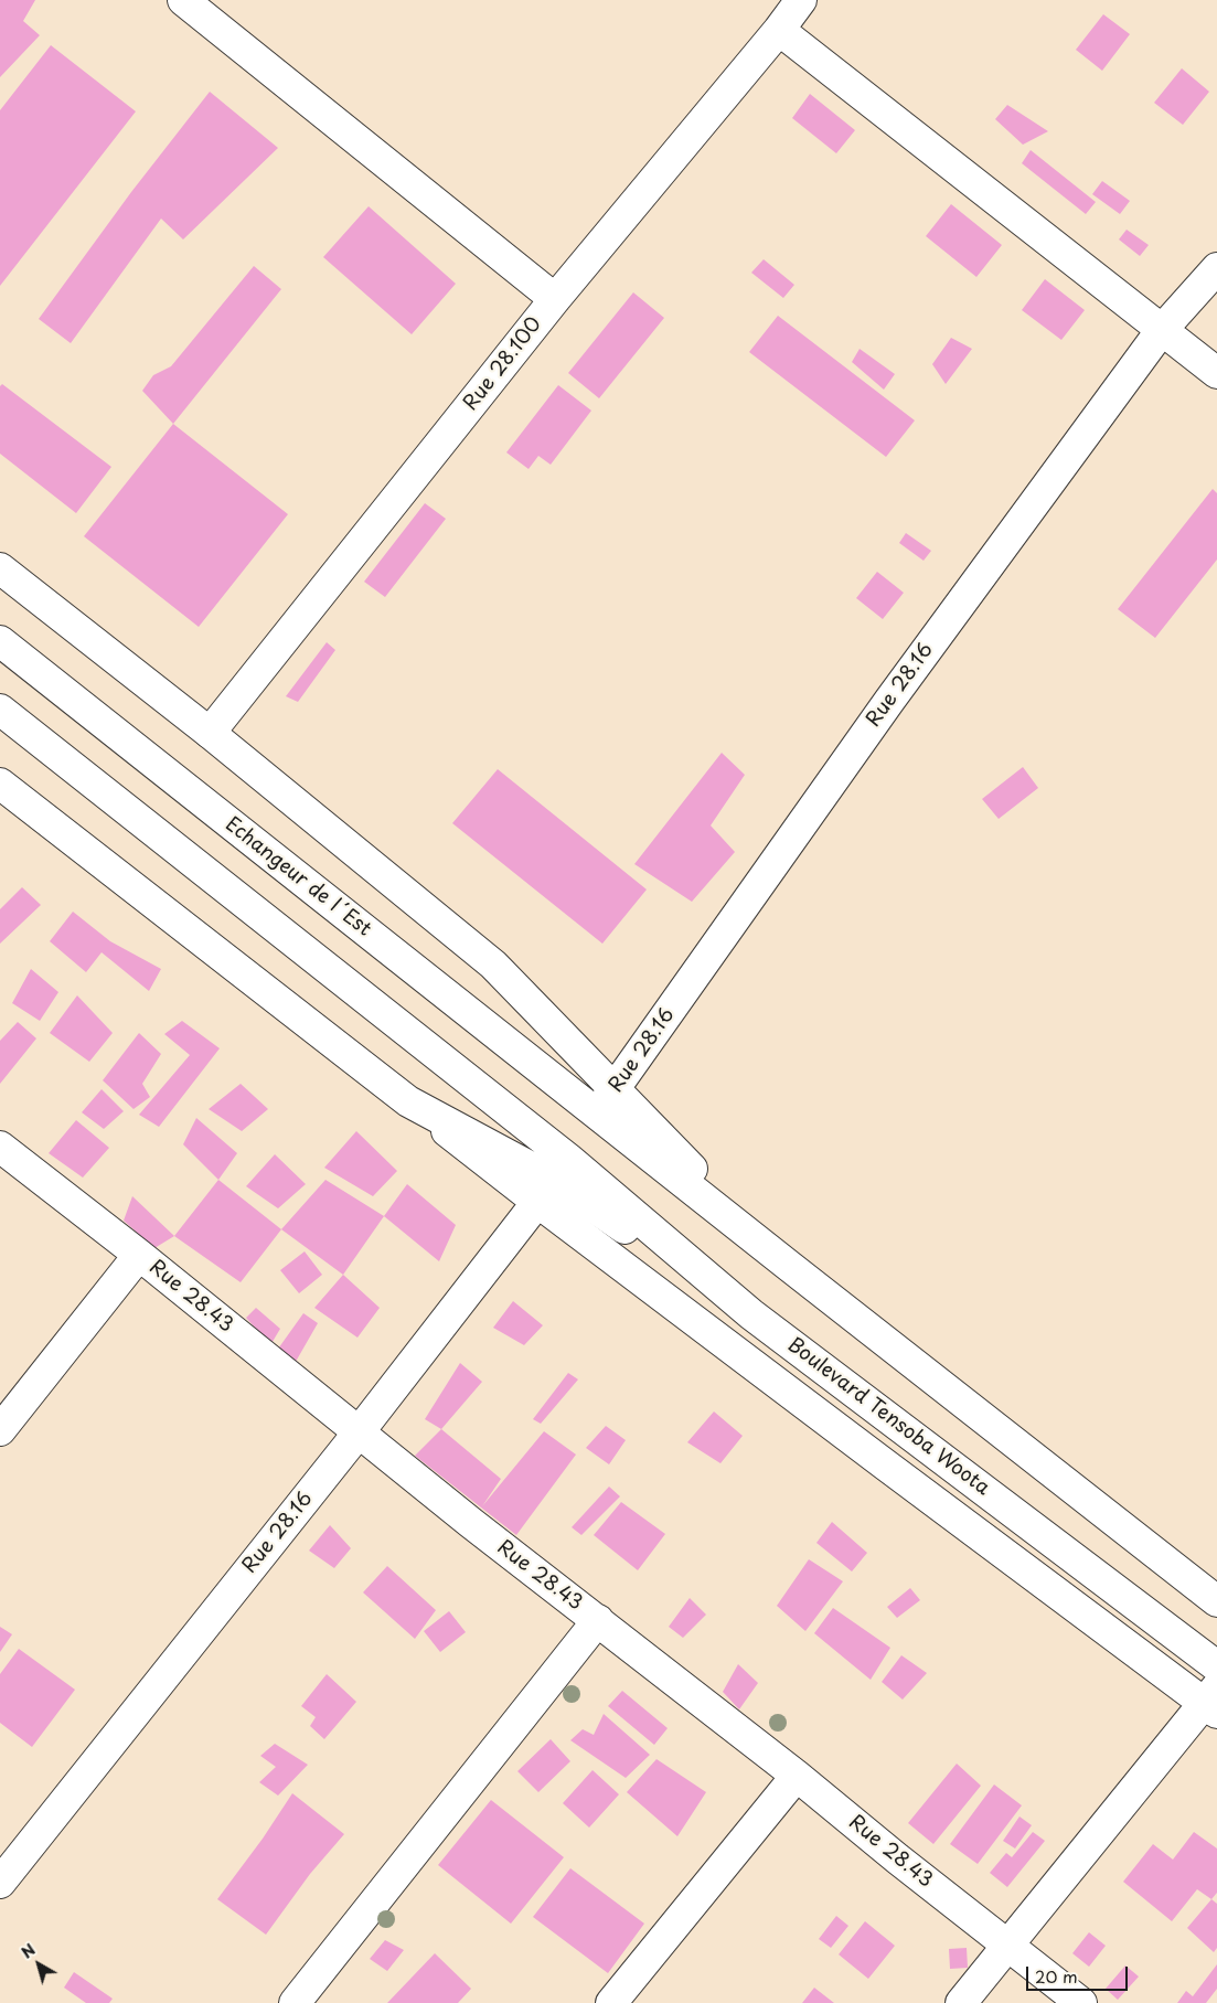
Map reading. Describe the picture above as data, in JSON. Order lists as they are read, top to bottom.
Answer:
{
  "streets": {
    "street": [
      "Rue 28.100",
      "Rue 28.16",
      "Echangeur de l´Est",
      "Rue 28.43",
      "Boulevard Tensoba Woota"
    ]
  },
  "crossings": [
    ["Rue 28.16", "Echangeur de l´Est"],
    ["Rue 28.16", "Rue 28.43"],
    ["Rue 28.16", "Boulevard Tensoba Woota"]
  ],
  "scale_bar": "20 m",
  "north": "top left"
}
